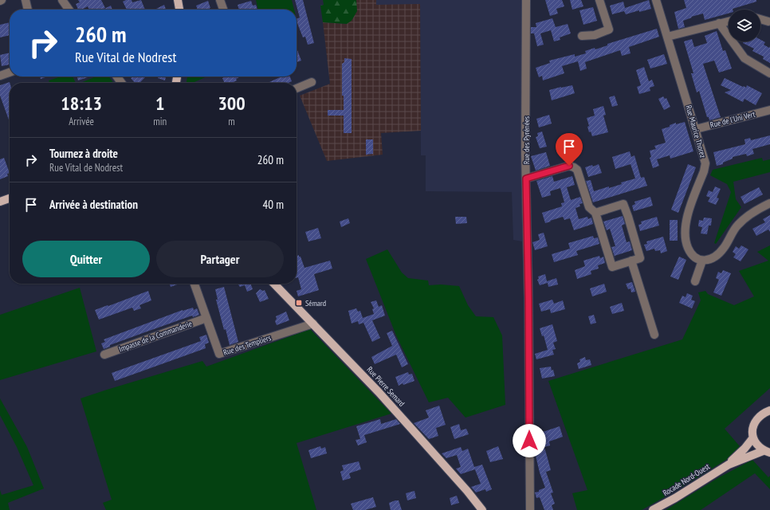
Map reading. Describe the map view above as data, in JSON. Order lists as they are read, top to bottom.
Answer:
{
  "streets": {
    "main road": ["Rue Pierre Semard", "Rocade Nord-Ouest"],
    "street": [
      "Rue de l'Uni Vert",
      "Rue Maurice Thorez",
      "Rue des Pyrénées",
      "Impasse de la Commanderie",
      "Rue des Templiers"
    ]
  },
  "crossings": [
    ["Rue de l'Uni Vert", "Rue Maurice Thorez"],
    ["Impasse de la Commanderie", "Rue des Templiers"],
    ["Rue des Templiers", "Rue Pierre Semard"]
  ],
  "places": {
    "transit": ["Sémard"]
  },
  "page": {
    "turn": ["260 m", "Rue Vital de Nodrest"],
    "eta": [
      "18:13",
      "Arrivée",
      "1",
      "min",
      "300",
      "m"
    ],
    "list": [
      {
        "name": "Tournez à droite",
        "note": "Rue Vital de Nodrest",
        "value": "260 m"
      },
      {
        "name": "Arrivée à destination",
        "value": "40 m"
      }
    ],
    "buttons": ["Quitter", "Partager"]
  }
}
